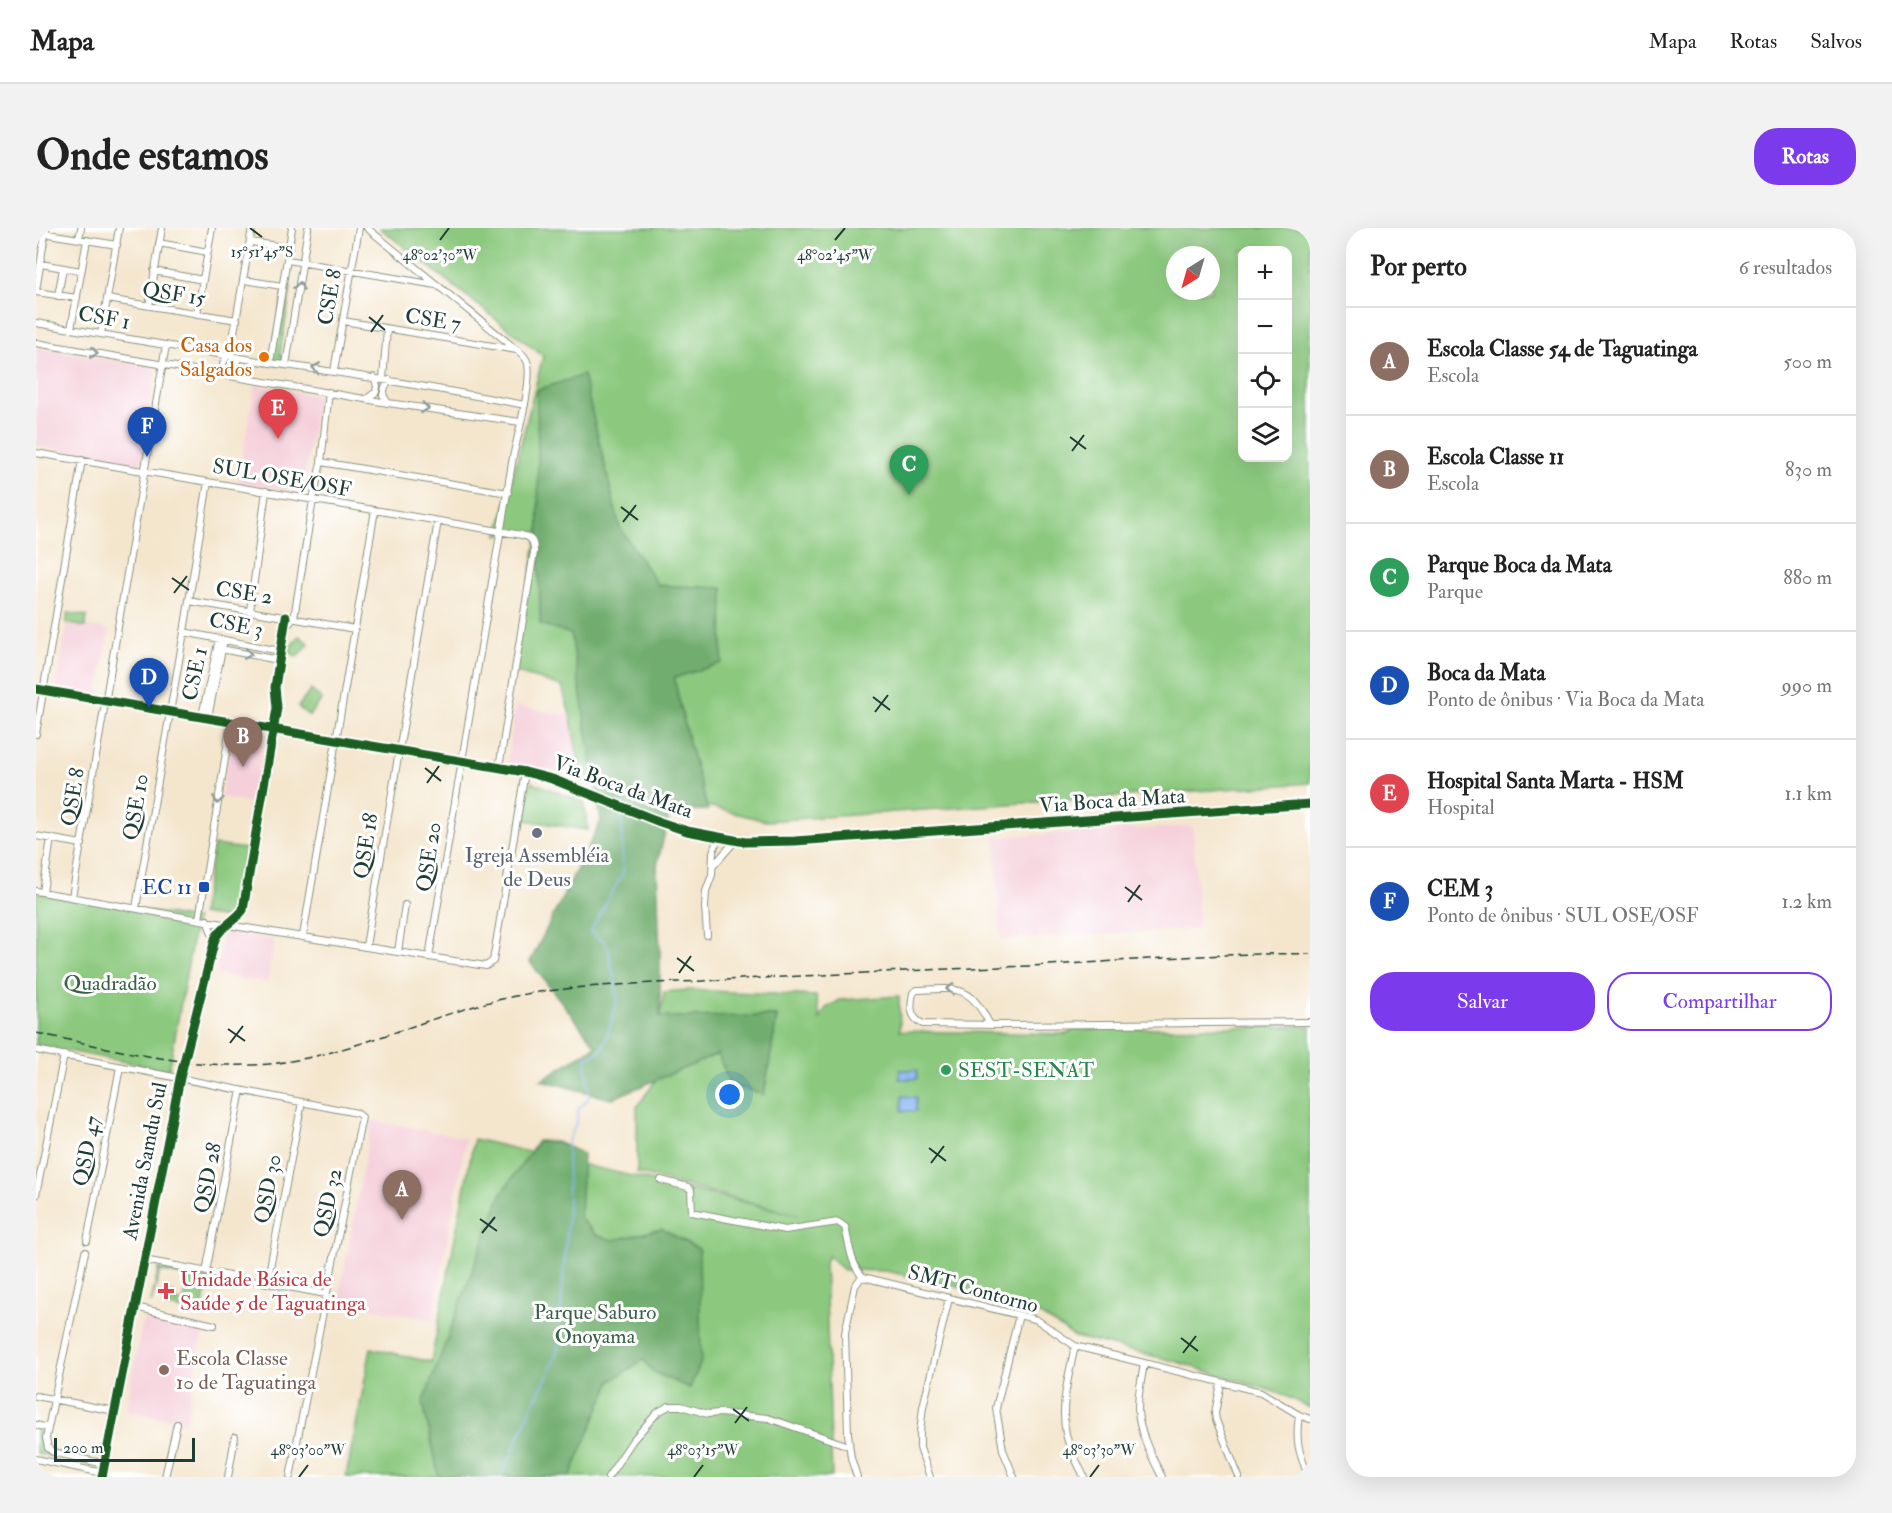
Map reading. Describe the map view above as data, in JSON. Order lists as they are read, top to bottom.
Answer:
{
  "streets": {
    "street": [
      "QSF 15",
      "CSE 8",
      "CSF 1",
      "CSE 7",
      "SUL OSE/OSF",
      "CSE 2",
      "CSE 3",
      "CSE 1",
      "Via Boca da Mata",
      "QSE 8",
      "QSE 10",
      "QSE 18",
      "QSE 20",
      "QSD 47",
      "Avenida Samdu Sul",
      "QSD 28",
      "QSD 30",
      "QSD 32",
      "SMT Contorno"
    ]
  },
  "crossings": [
    ["CSE 8", "CSF 1"],
    ["CSE 8", "CSE 7"],
    ["CSF 1", "QSE 8"],
    ["CSF 1", "QSE 20"],
    ["CSE 7", "QSE 20"],
    ["SUL OSE/OSF", "Via Boca da Mata"],
    ["SUL OSE/OSF", "QSE 8"],
    ["SUL OSE/OSF", "QSE 10"],
    ["SUL OSE/OSF", "QSE 18"],
    ["SUL OSE/OSF", "QSE 20"],
    ["CSE 2", "QSE 10"],
    ["CSE 3", "CSE 1"],
    ["CSE 3", "QSE 10"],
    ["CSE 1", "Via Boca da Mata"],
    ["Via Boca da Mata", "QSE 8"],
    ["Via Boca da Mata", "QSE 10"],
    ["Via Boca da Mata", "QSE 18"],
    ["Via Boca da Mata", "QSE 20"],
    ["QSD 30", "QSD 32"]
  ],
  "parks": ["Quadradão", "Parque Saburo Onoyama"],
  "places": {
    "other": [
      "Casa dos Salgados",
      "Igreja Assembléia de Deus",
      "SEST-SENAT",
      "Escola Classe 10 de Taguatinga"
    ],
    "transit": ["EC 11"],
    "health": ["Unidade Básica de Saúde 5 de Taguatinga"]
  },
  "scale_bar": "200 m",
  "north": "bottom left",
  "page": {
    "header": "Mapa",
    "nav": ["Mapa", "Rotas", "Salvos"],
    "buttons": [
      "Rotas",
      ["Salvar", "Compartilhar"]
    ],
    "title": "Onde estamos",
    "heading": ["Por perto", "6 resultados"],
    "map_buttons": ["+", "−"],
    "list": [
      {
        "mark": "A",
        "name": "Escola Classe 54 de Taguatinga",
        "note": "Escola",
        "value": "500 m"
      },
      {
        "mark": "B",
        "name": "Escola Classe 11",
        "note": "Escola",
        "value": "830 m"
      },
      {
        "mark": "C",
        "name": "Parque Boca da Mata",
        "note": "Parque",
        "value": "880 m"
      },
      {
        "mark": "D",
        "name": "Boca da Mata",
        "note": "Ponto de ônibus · Via Boca da Mata",
        "value": "990 m"
      },
      {
        "mark": "E",
        "name": "Hospital Santa Marta - HSM",
        "note": "Hospital",
        "value": "1.1 km"
      },
      {
        "mark": "F",
        "name": "CEM 3",
        "note": "Ponto de ônibus · SUL OSE/OSF",
        "value": "1.2 km"
      }
    ],
    "pins": [
      "E",
      "F",
      "C",
      "D",
      "B",
      "A"
    ],
    "scale": "200 m"
  },
  "coordinates": [
    "15°51'45\"S",
    "48°02'30\"W",
    "48°02'45\"W",
    "48°03'00\"W",
    "48°03'15\"W",
    "48°03'30\"W"
  ]
}
